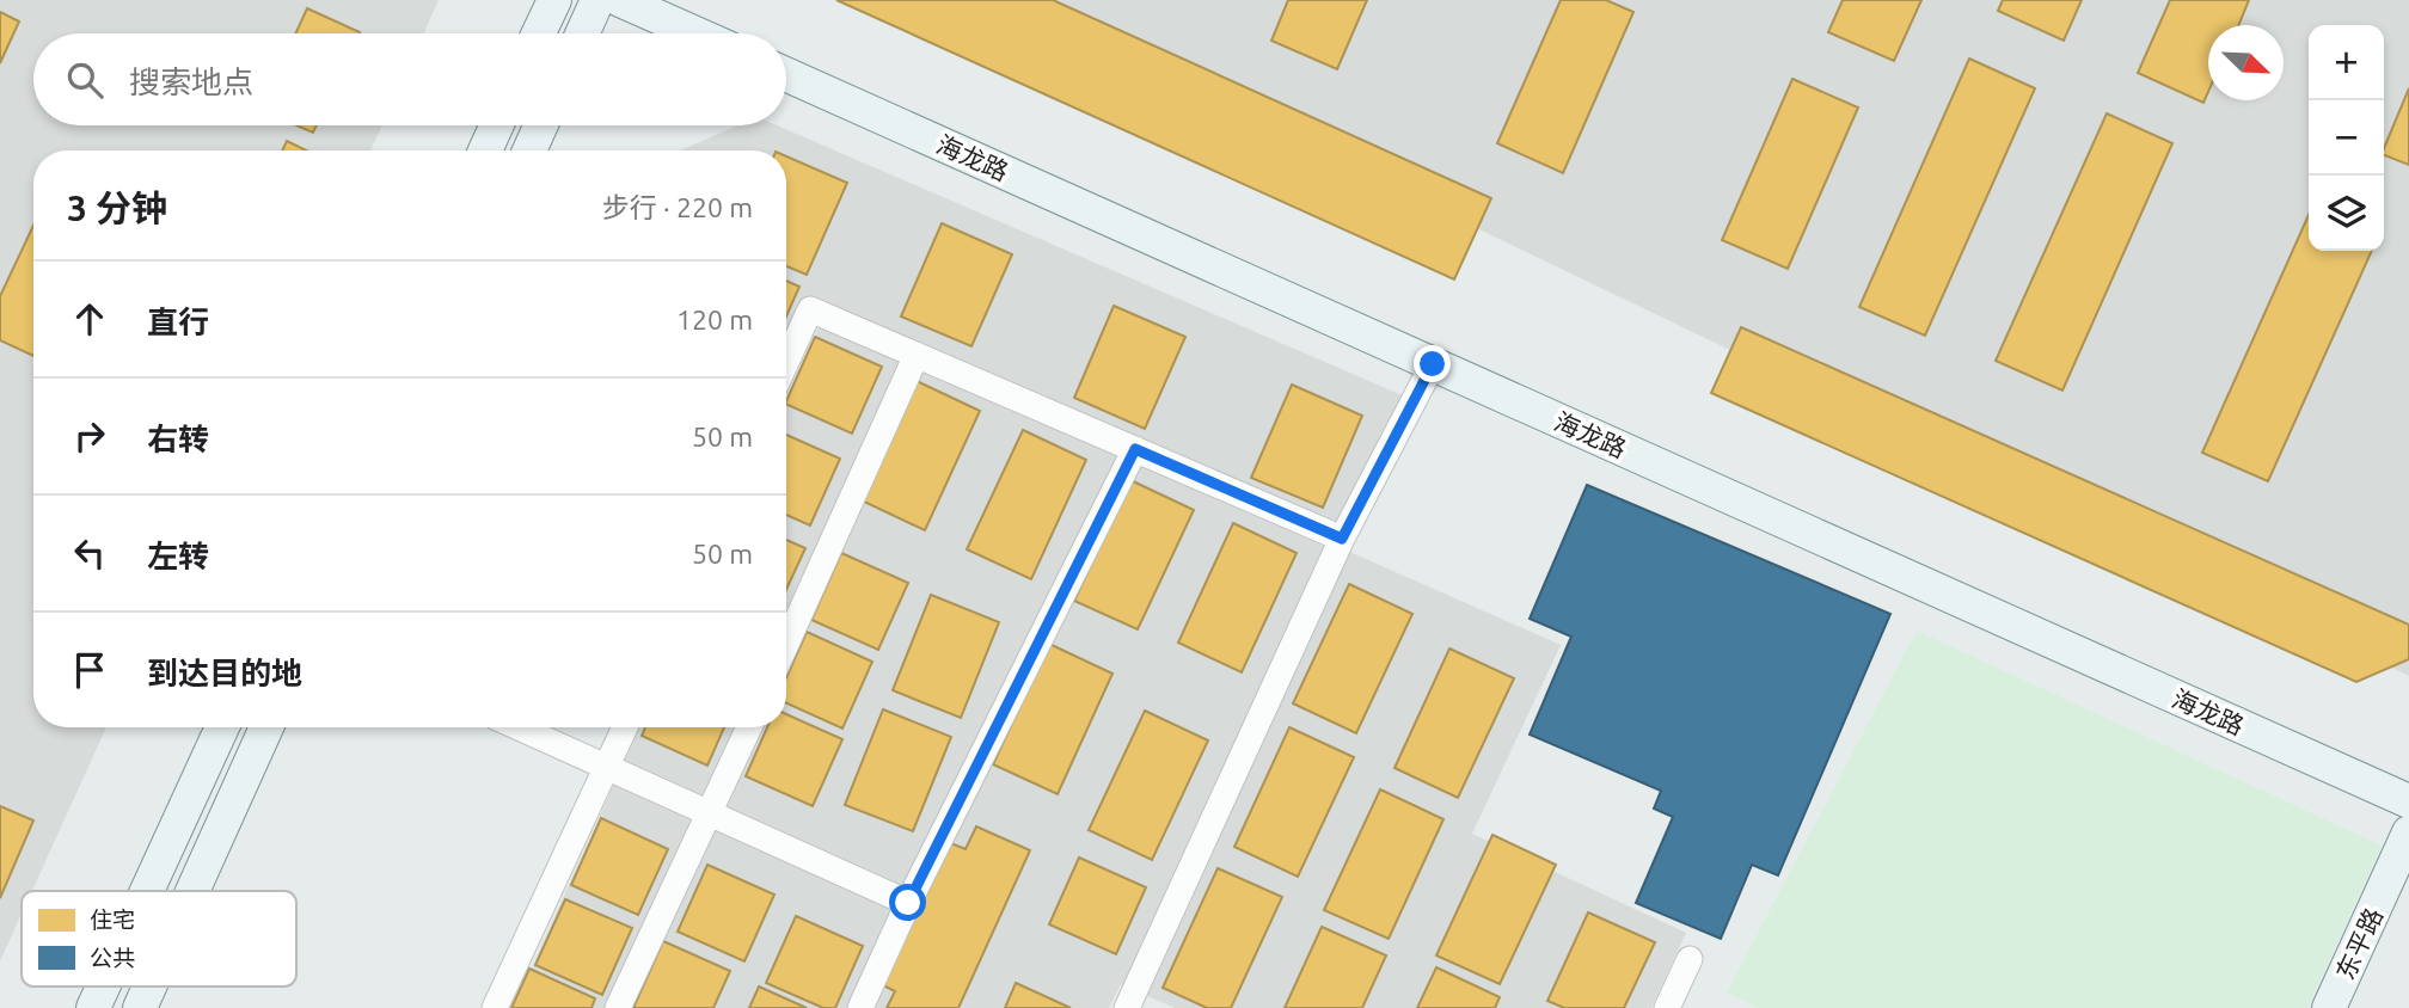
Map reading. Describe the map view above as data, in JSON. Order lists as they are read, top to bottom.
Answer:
{
  "streets": {
    "street": ["海龙路", "东平路"]
  },
  "legend": ["住宅", "公共"],
  "north": "bottom right",
  "page": {
    "map_buttons": ["+", "−"],
    "search": "搜索地点",
    "heading": ["3 分钟", "步行 · 220 m"],
    "list": [
      ["直行", "120 m"],
      ["右转", "50 m"],
      ["左转", "50 m"],
      "到达目的地"
    ]
  }
}
